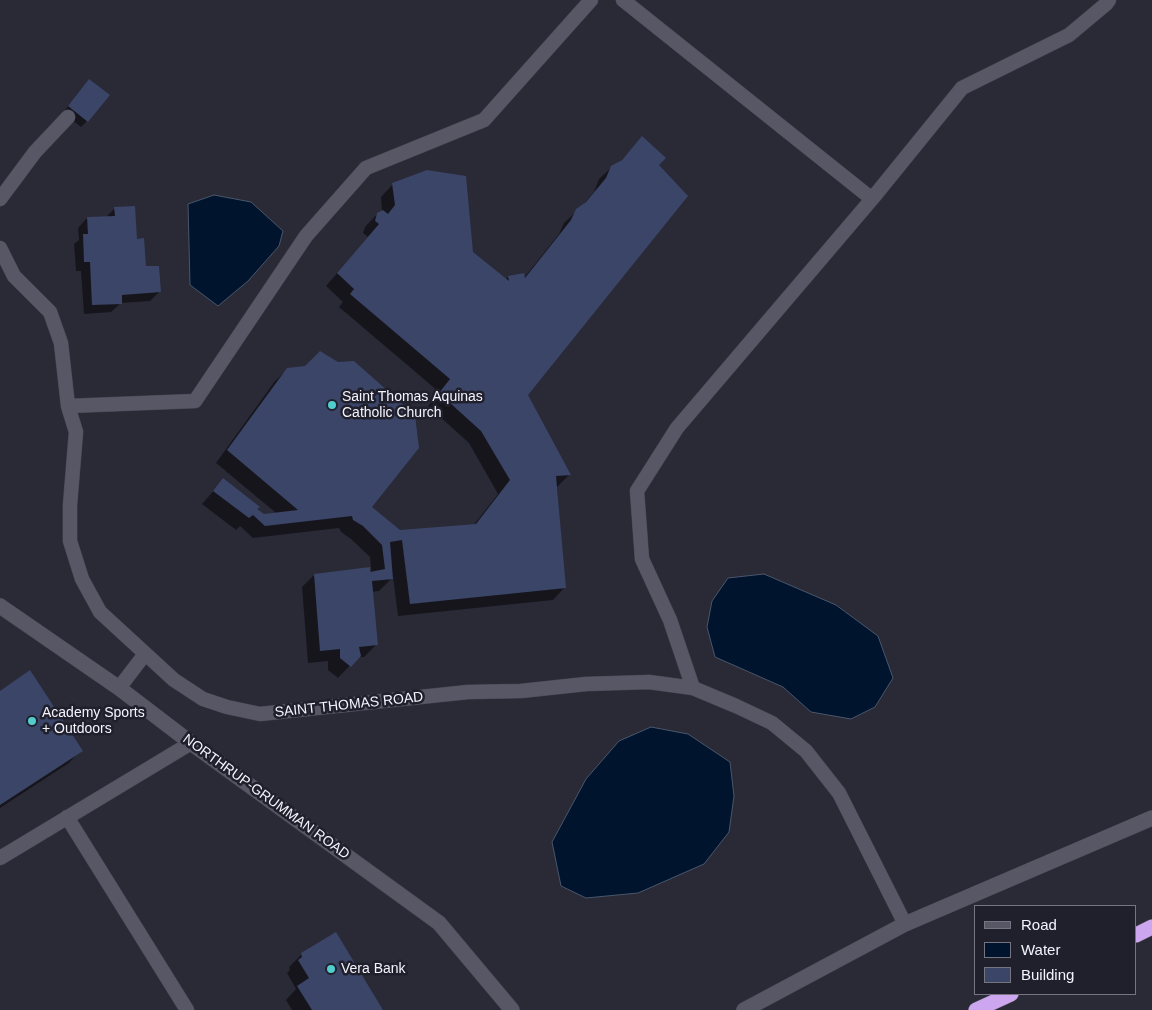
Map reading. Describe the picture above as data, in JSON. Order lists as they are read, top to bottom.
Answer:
{
  "streets": {
    "street": ["NORTHRUP-GRUMMAN ROAD"],
    "lane": ["SAINT THOMAS ROAD"]
  },
  "places": ["Saint Thomas Aquinas Catholic Church", "Academy Sports + Outdoors", "Vera Bank"],
  "legend": ["Road", "Water", "Building"]
}
